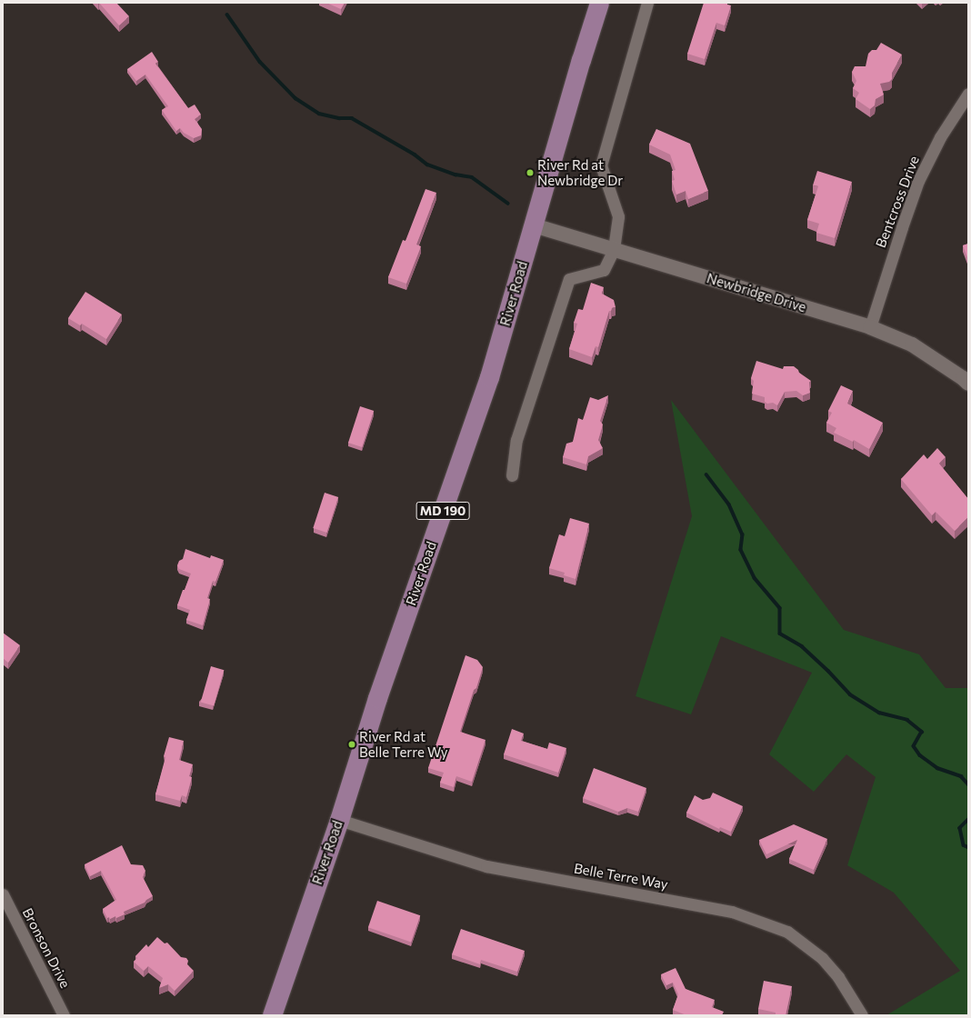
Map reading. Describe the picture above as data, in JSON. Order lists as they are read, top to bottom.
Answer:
{
  "streets": {
    "main road": ["River Road", "MD 190"],
    "street": [
      "Bentcross Drive",
      "Newbridge Drive",
      "Belle Terre Way",
      "Bronson Drive"
    ]
  },
  "crossings": [
    ["Bentcross Drive", "Newbridge Drive"],
    ["Newbridge Drive", "River Road"],
    ["River Road", "Belle Terre Way"]
  ],
  "places": ["River Rd at Newbridge Dr", "River Rd at Belle Terre Wy"]
}
